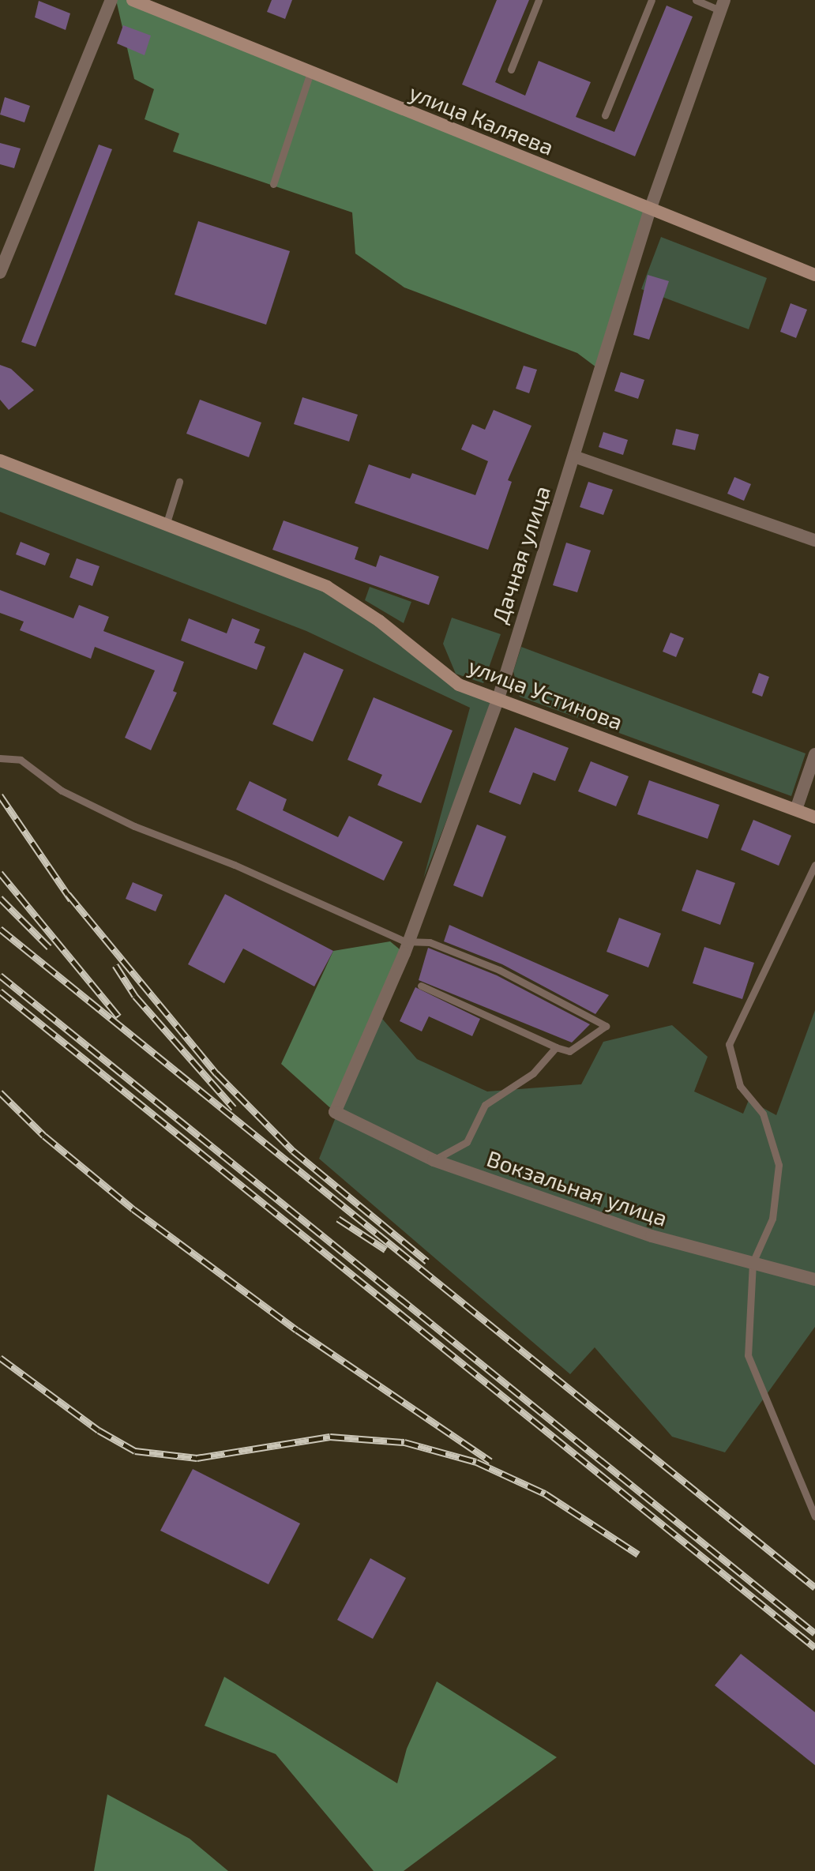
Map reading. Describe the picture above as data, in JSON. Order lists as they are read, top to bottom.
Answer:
{
  "streets": {
    "street": [
      "улица Каляева",
      "Дачная улица",
      "улица Устинова",
      "Вокзальная улица"
    ]
  },
  "crossings": [
    ["улица Каляева", "Дачная улица"],
    ["Дачная улица", "улица Устинова"],
    ["Дачная улица", "Вокзальная улица"]
  ]
}
